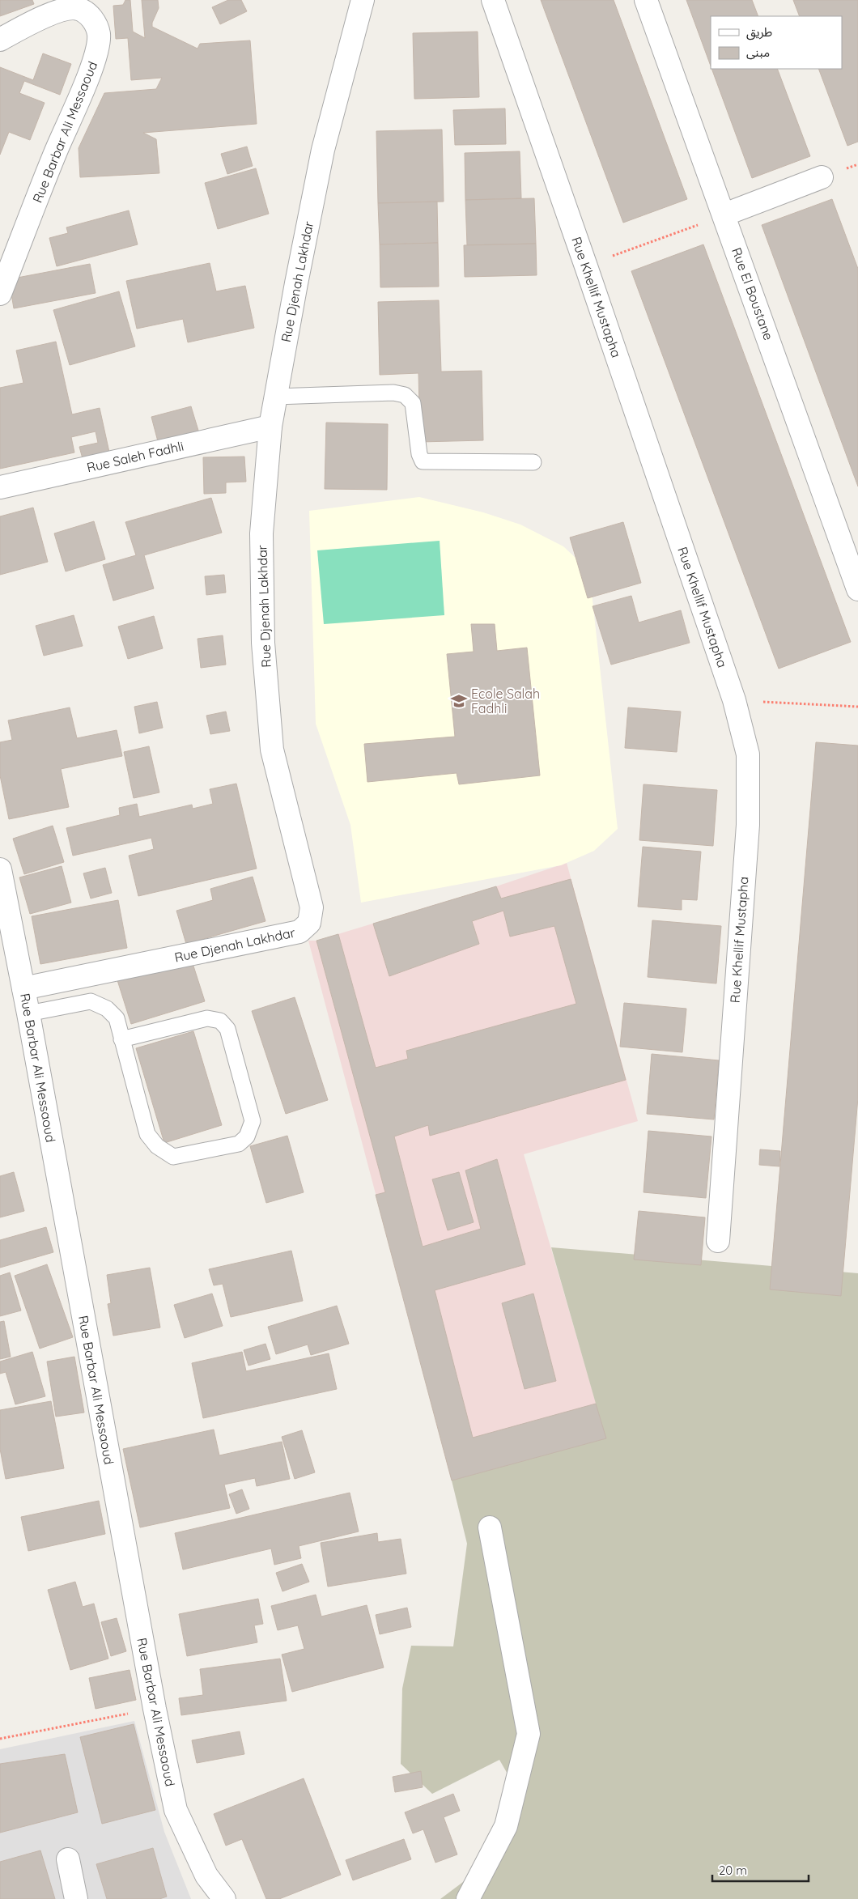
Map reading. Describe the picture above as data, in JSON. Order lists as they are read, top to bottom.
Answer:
{
  "streets": {
    "street": [
      "Rue Barbar Ali Messaoud",
      "Rue Djenah Lakhdar",
      "Rue El Boustane",
      "Rue Khellif Mustapha",
      "Rue Saleh Fadhli"
    ]
  },
  "crossings": [
    ["Rue Barbar Ali Messaoud", "Rue Djenah Lakhdar"],
    ["Rue Djenah Lakhdar", "Rue Saleh Fadhli"]
  ],
  "places": {
    "school or university": ["Ecole Salah Fadhli"]
  },
  "legend": ["طريق", "مبنى"],
  "scale_bar": "20 m"
}
